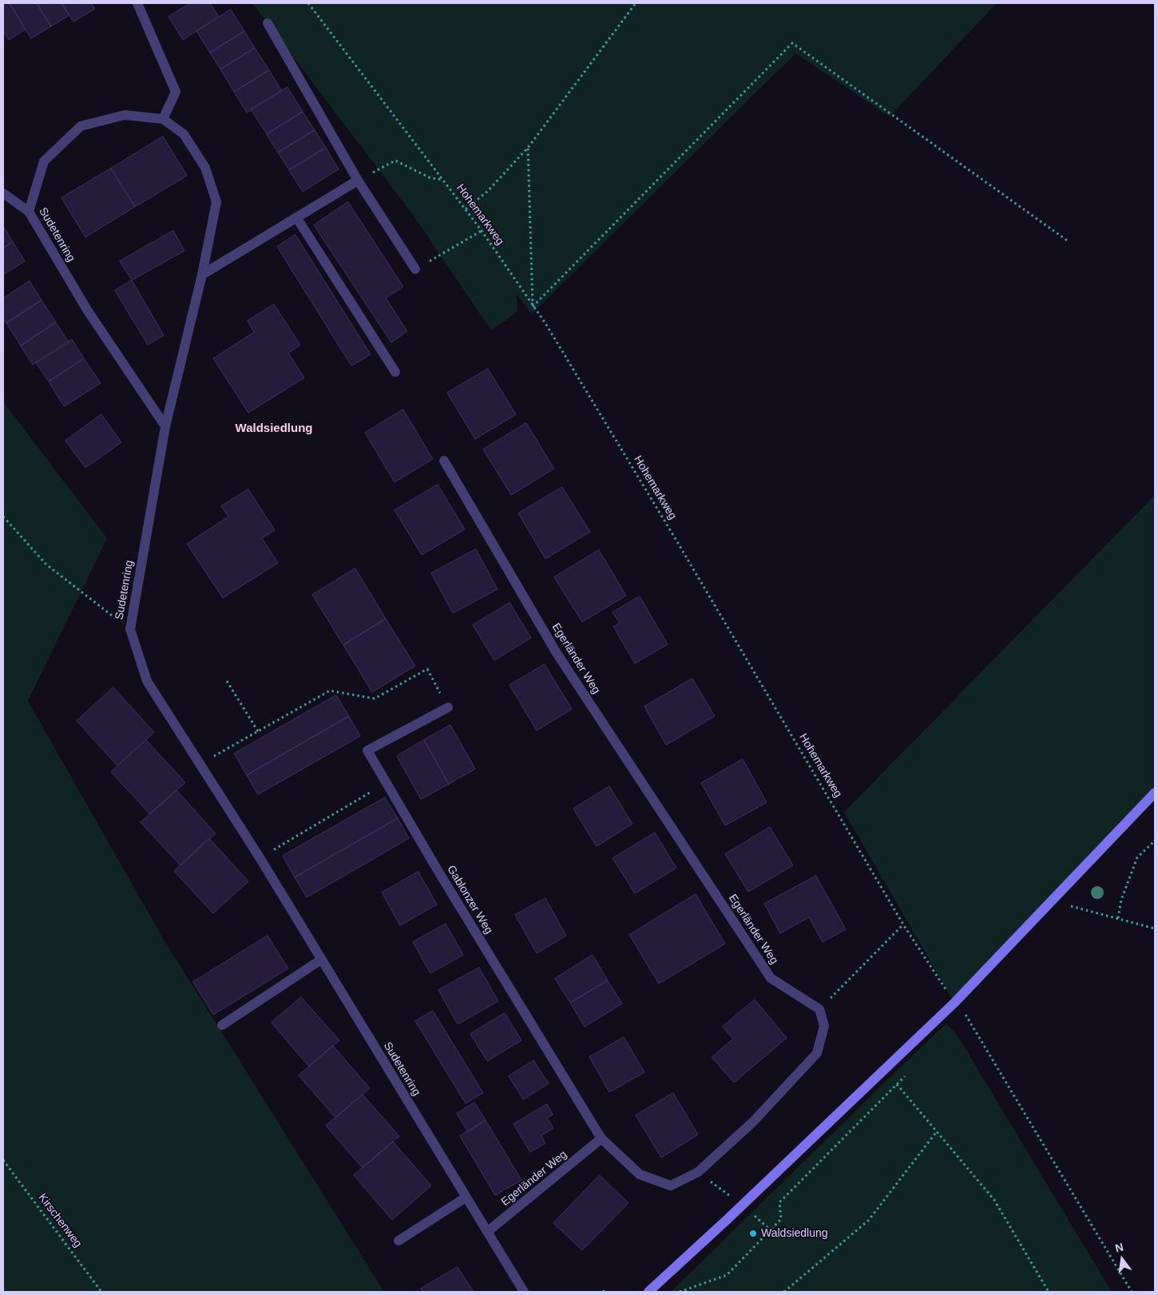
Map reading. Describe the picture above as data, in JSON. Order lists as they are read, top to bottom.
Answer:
{
  "streets": {
    "street": ["Sudetenring", "Egerländer Weg", "Gablonzer Weg"],
    "path": ["Hohemarkweg", "Kirschenweg"]
  },
  "crossings": [
    ["Sudetenring", "Egerländer Weg"],
    ["Egerländer Weg", "Gablonzer Weg"]
  ],
  "districts": ["Waldsiedlung"],
  "places": ["Waldsiedlung"],
  "north": "top"
}
